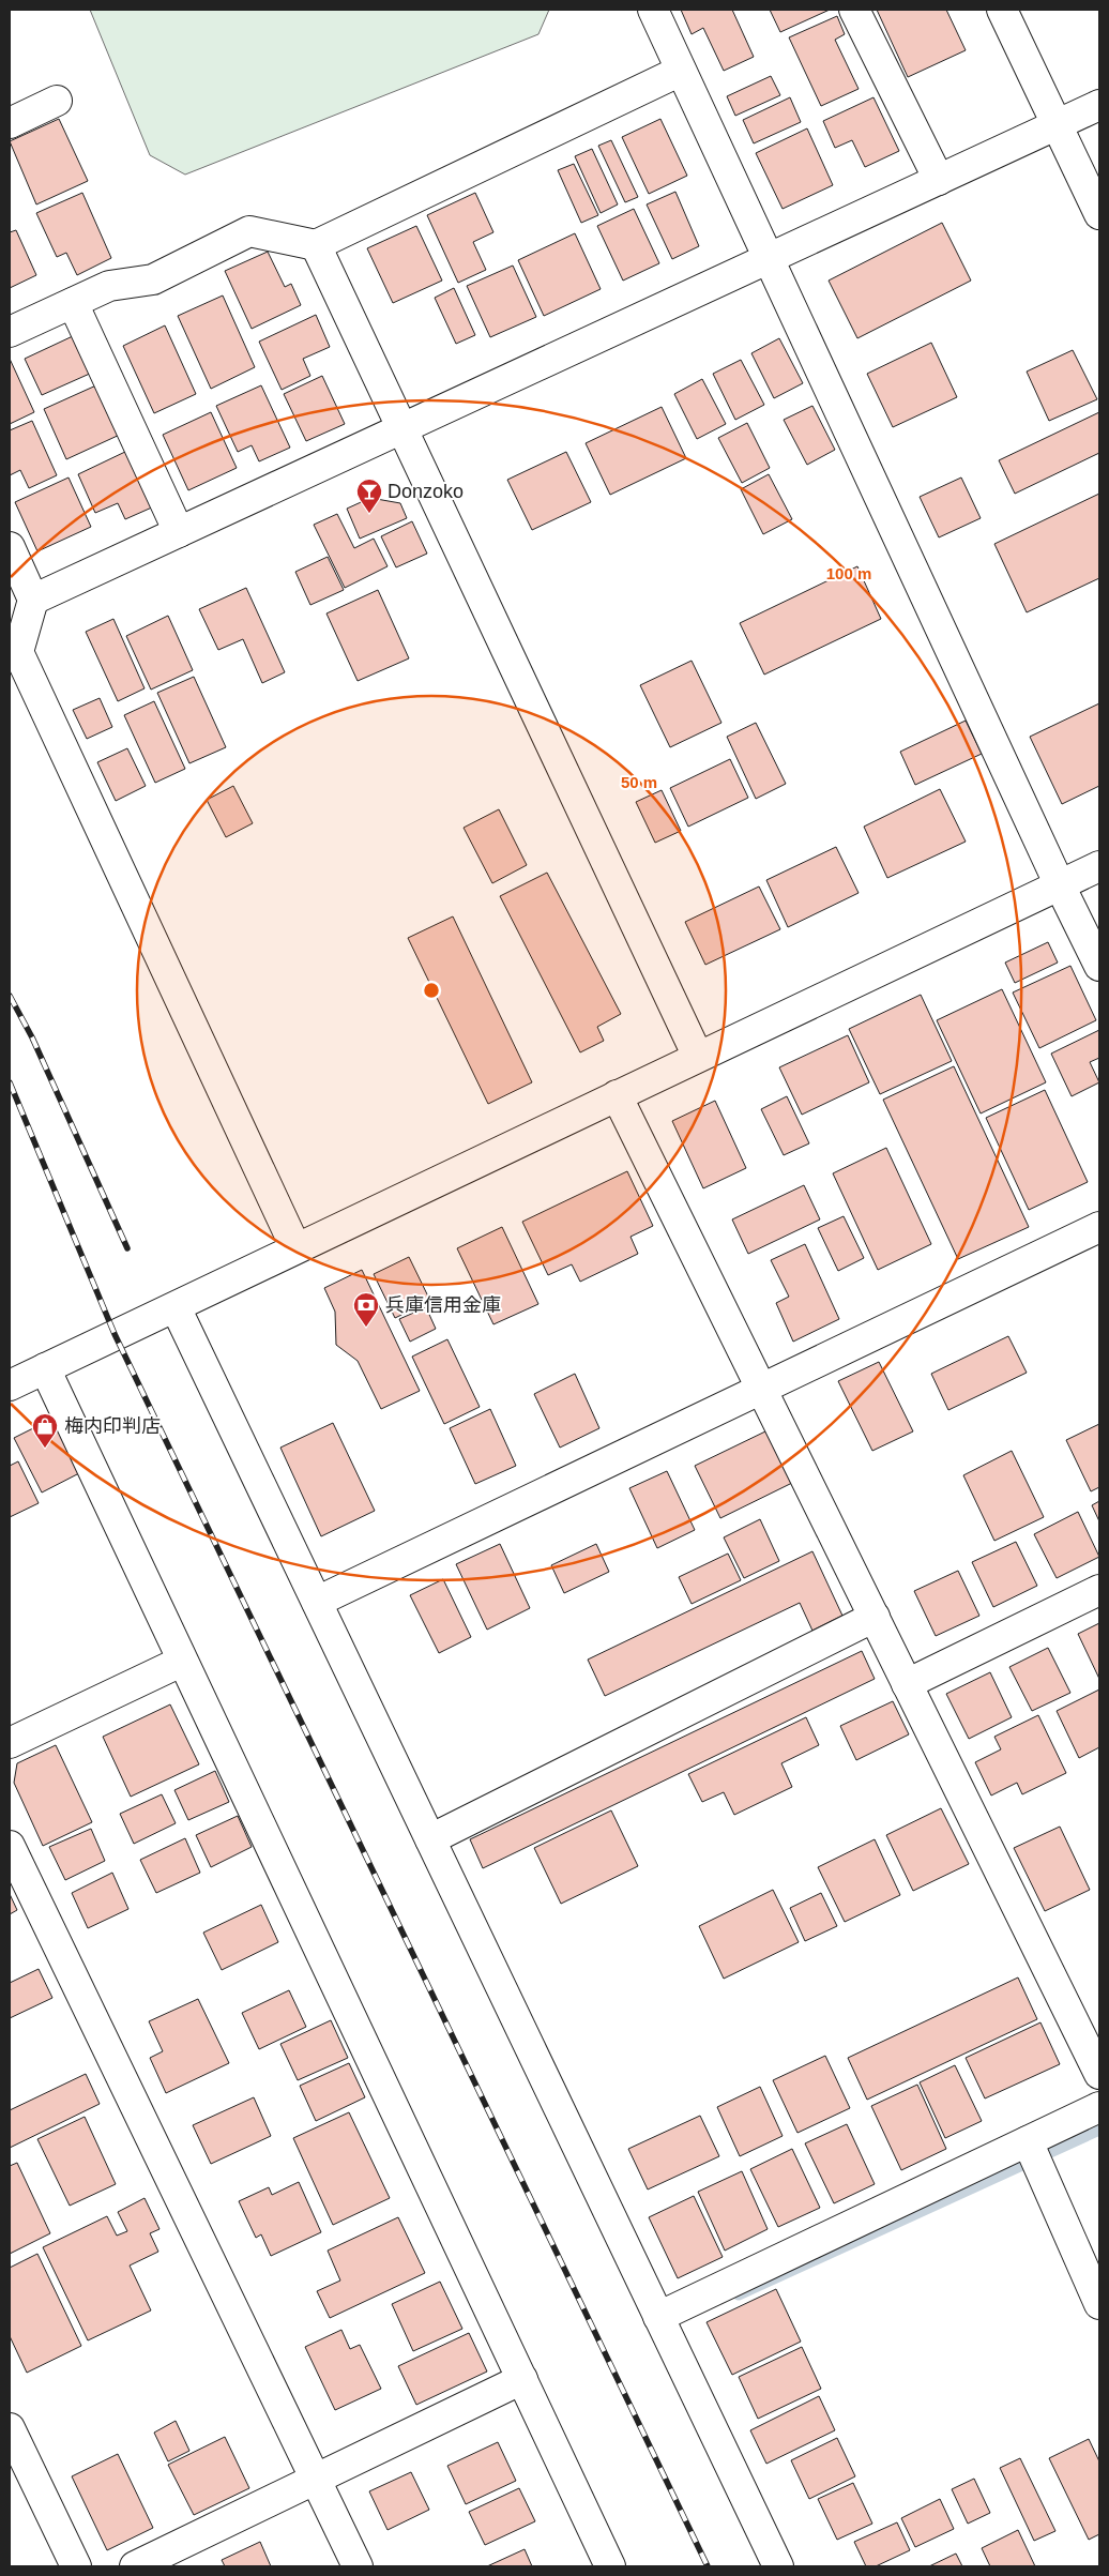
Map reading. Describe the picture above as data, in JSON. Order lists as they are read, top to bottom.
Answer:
{
  "places": {
    "bar": ["Donzoko"],
    "bank": ["兵庫信用金庫"],
    "shop": ["梅内印判店"]
  },
  "rings": ["100 m", "50 m"]
}
